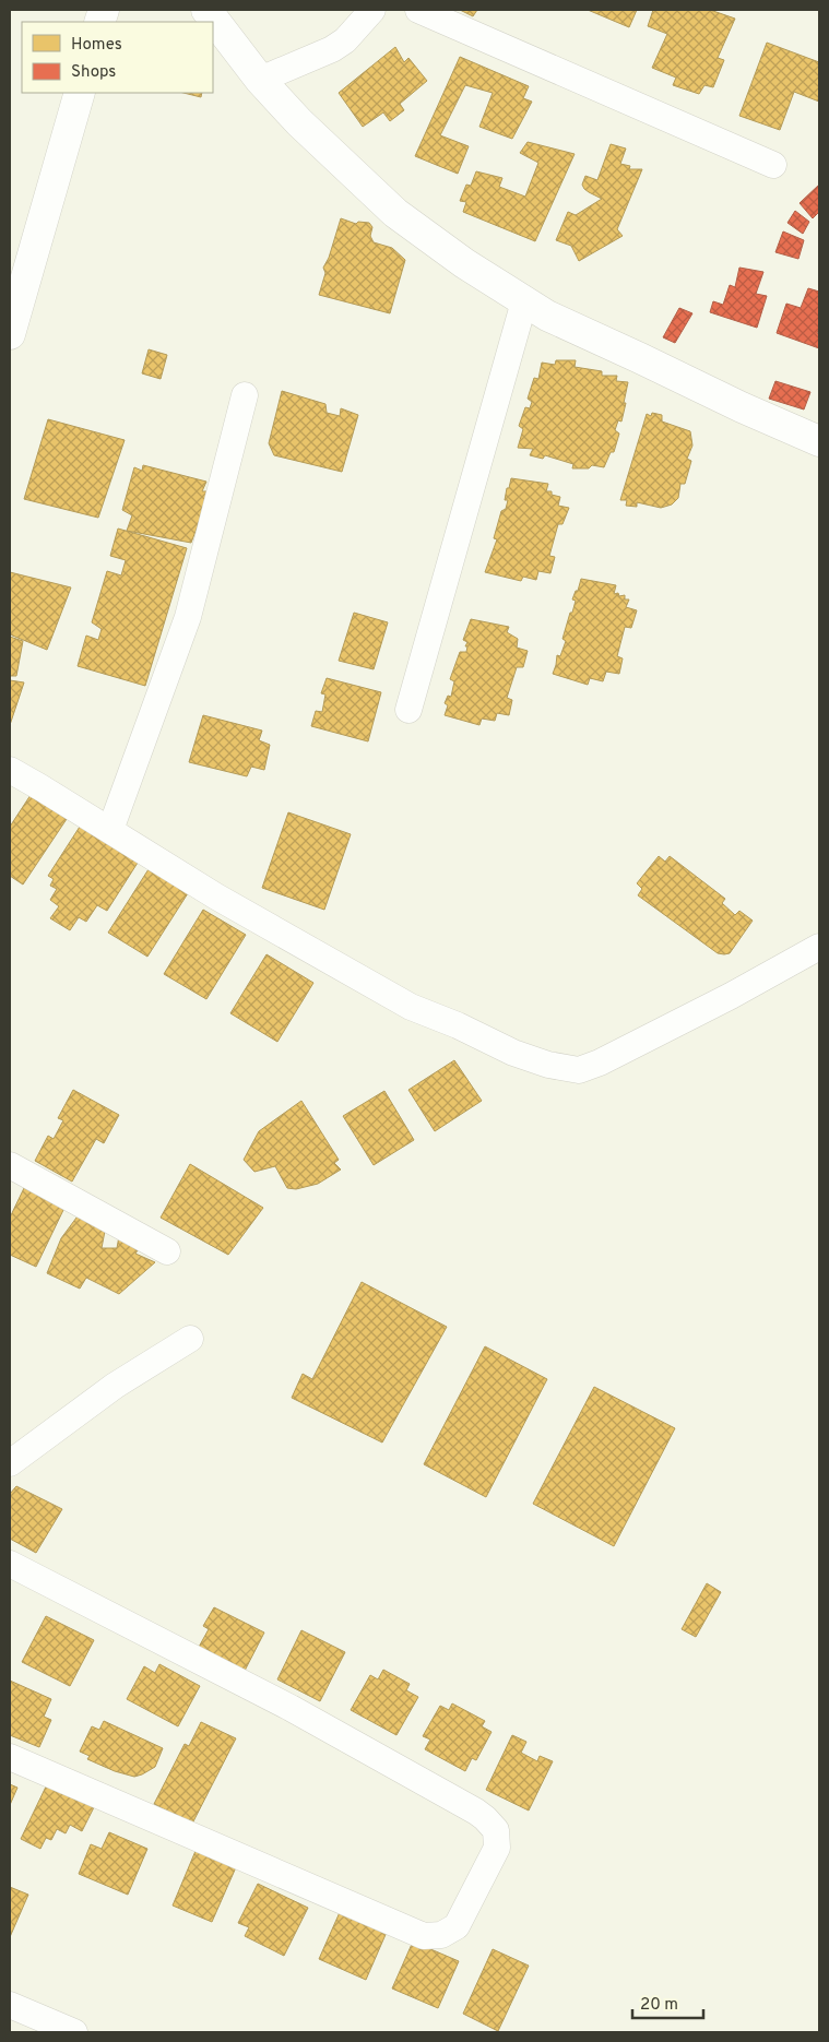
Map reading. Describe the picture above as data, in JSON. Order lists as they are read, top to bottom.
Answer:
{
  "legend": ["Homes", "Shops"],
  "scale_bar": "20 m"
}
